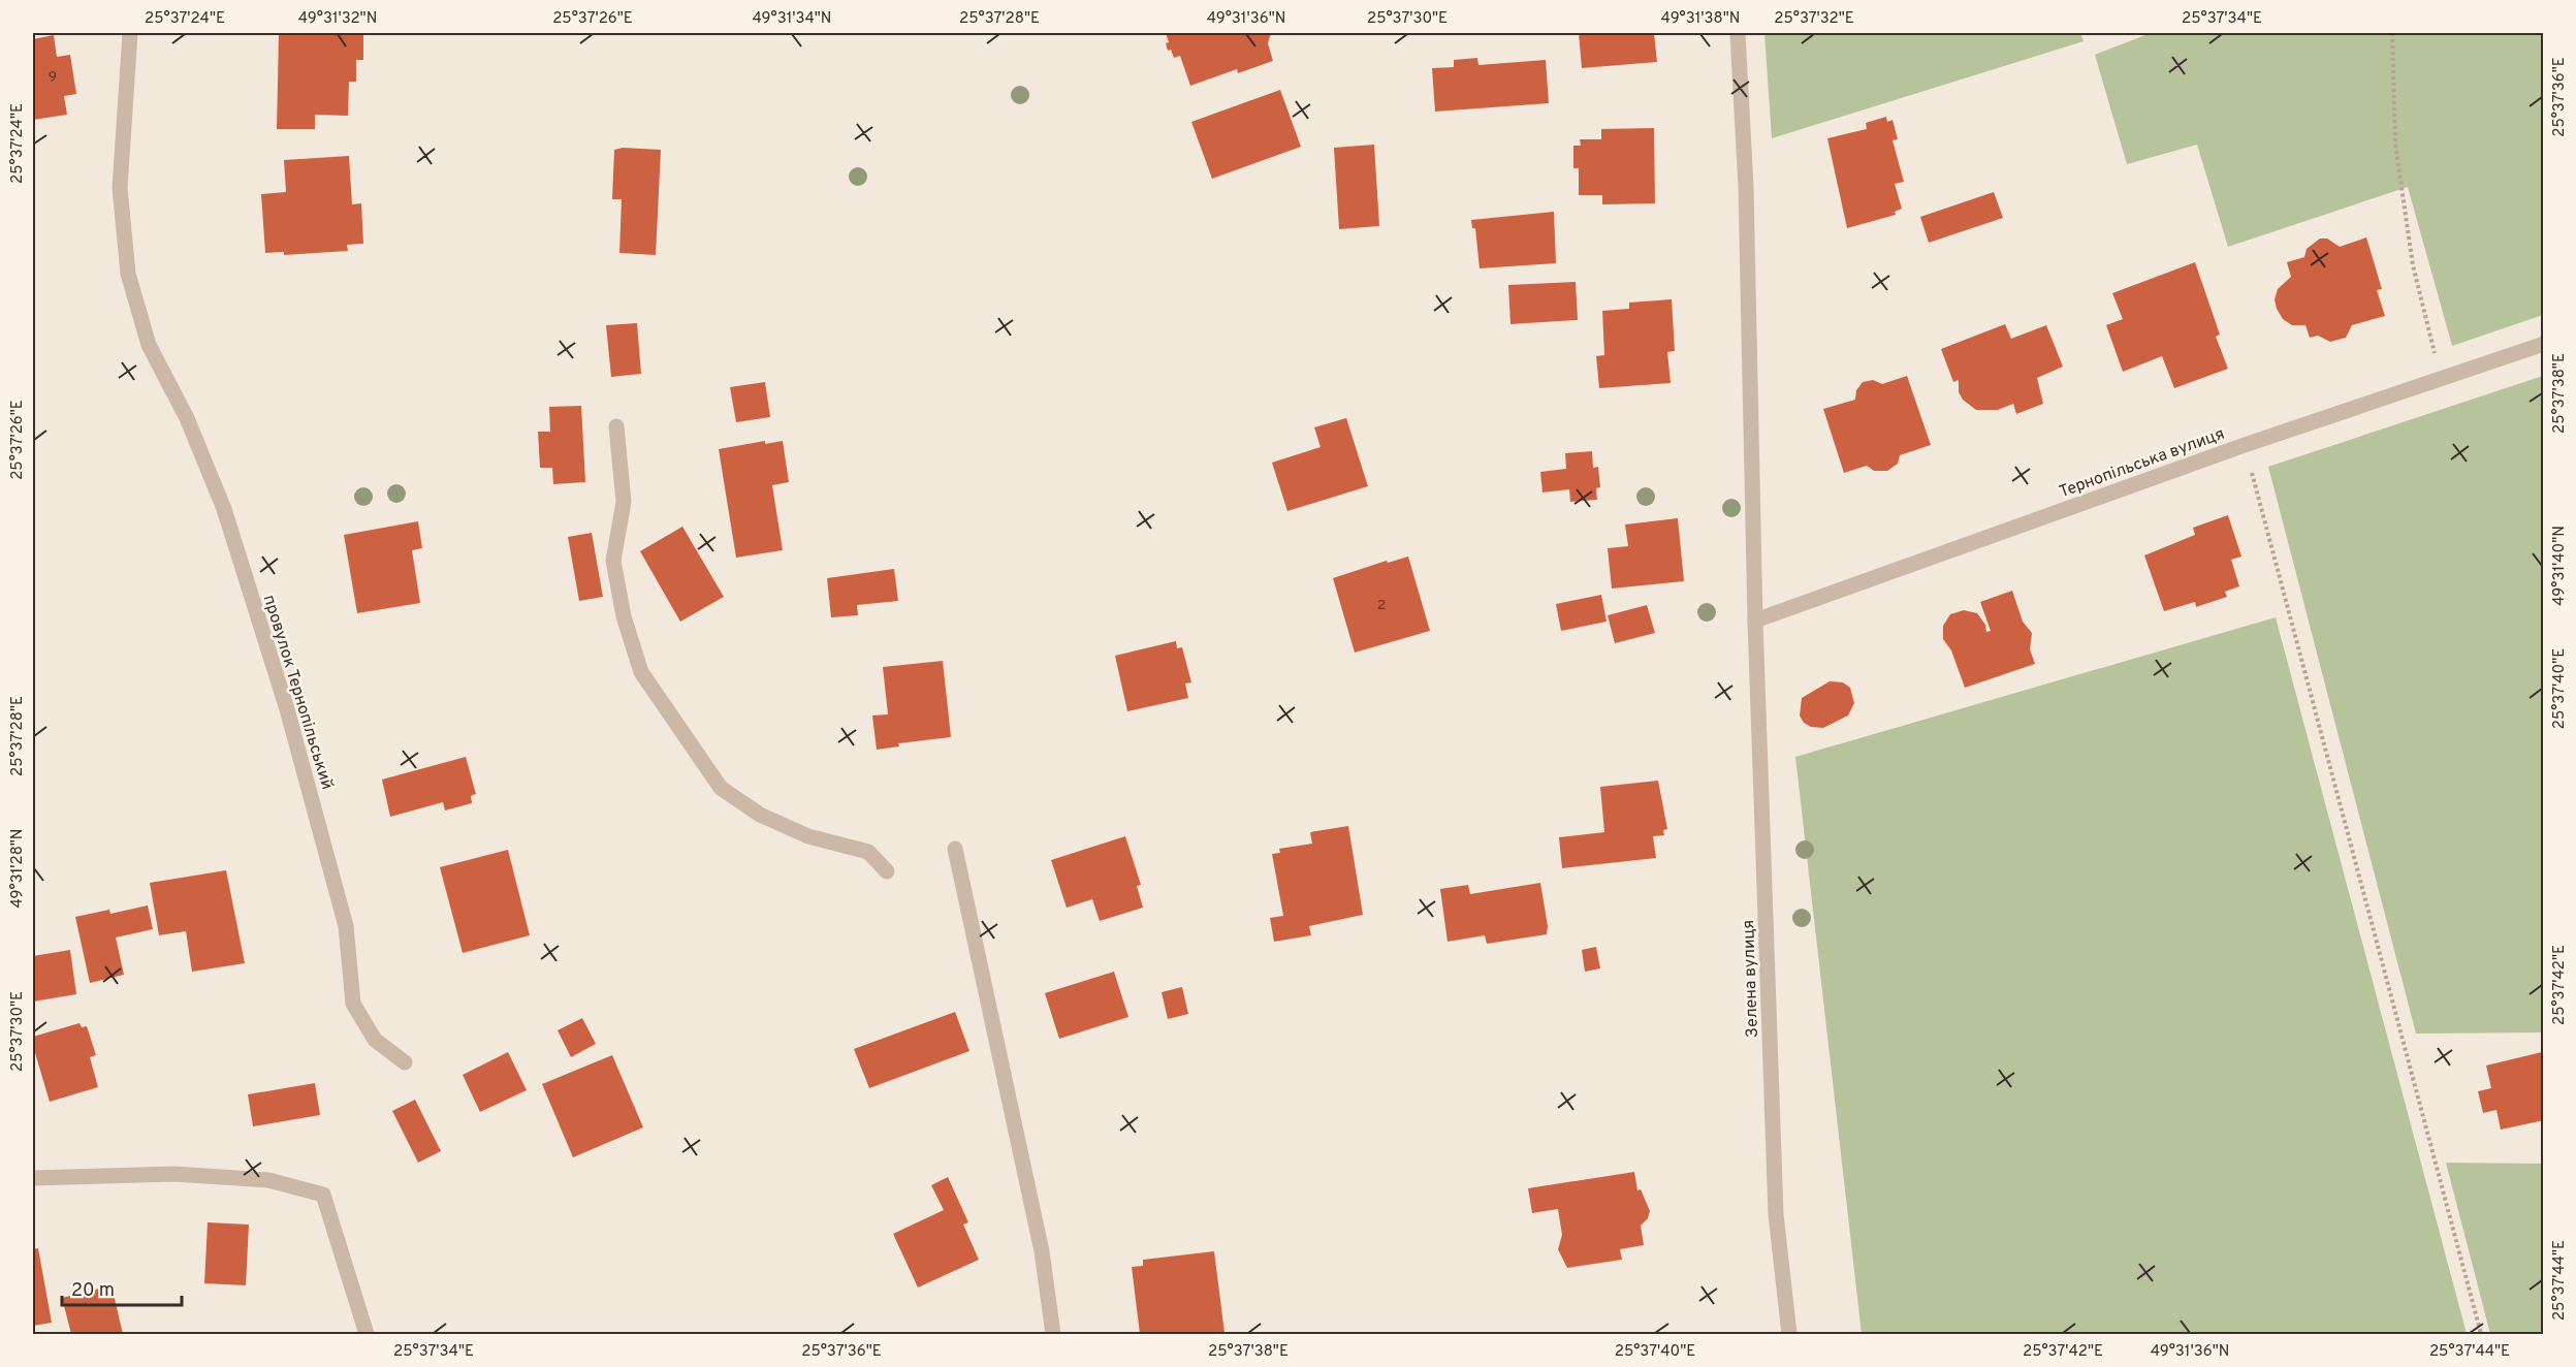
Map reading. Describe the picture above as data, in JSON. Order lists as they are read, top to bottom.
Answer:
{
  "streets": {
    "street": ["Тернопільська вулиця", "провулок Тернопільський", "Зелена вулиця"]
  },
  "crossings": [
    ["Тернопільська вулиця", "Зелена вулиця"]
  ],
  "house_numbers": ["9", "2"],
  "scale_bar": "20 m",
  "coordinates": [
    "25°37'24\"E",
    "49°31'32\"N",
    "25°37'26\"E",
    "49°31'34\"N",
    "25°37'28\"E",
    "49°31'36\"N",
    "25°37'30\"E",
    "49°31'38\"N",
    "25°37'32\"E",
    "25°37'34\"E",
    "25°37'36\"E",
    "25°37'38\"E",
    "49°31'40\"N",
    "25°37'40\"E",
    "49°31'28\"N",
    "25°37'42\"E",
    "25°37'44\"E"
  ]
}
